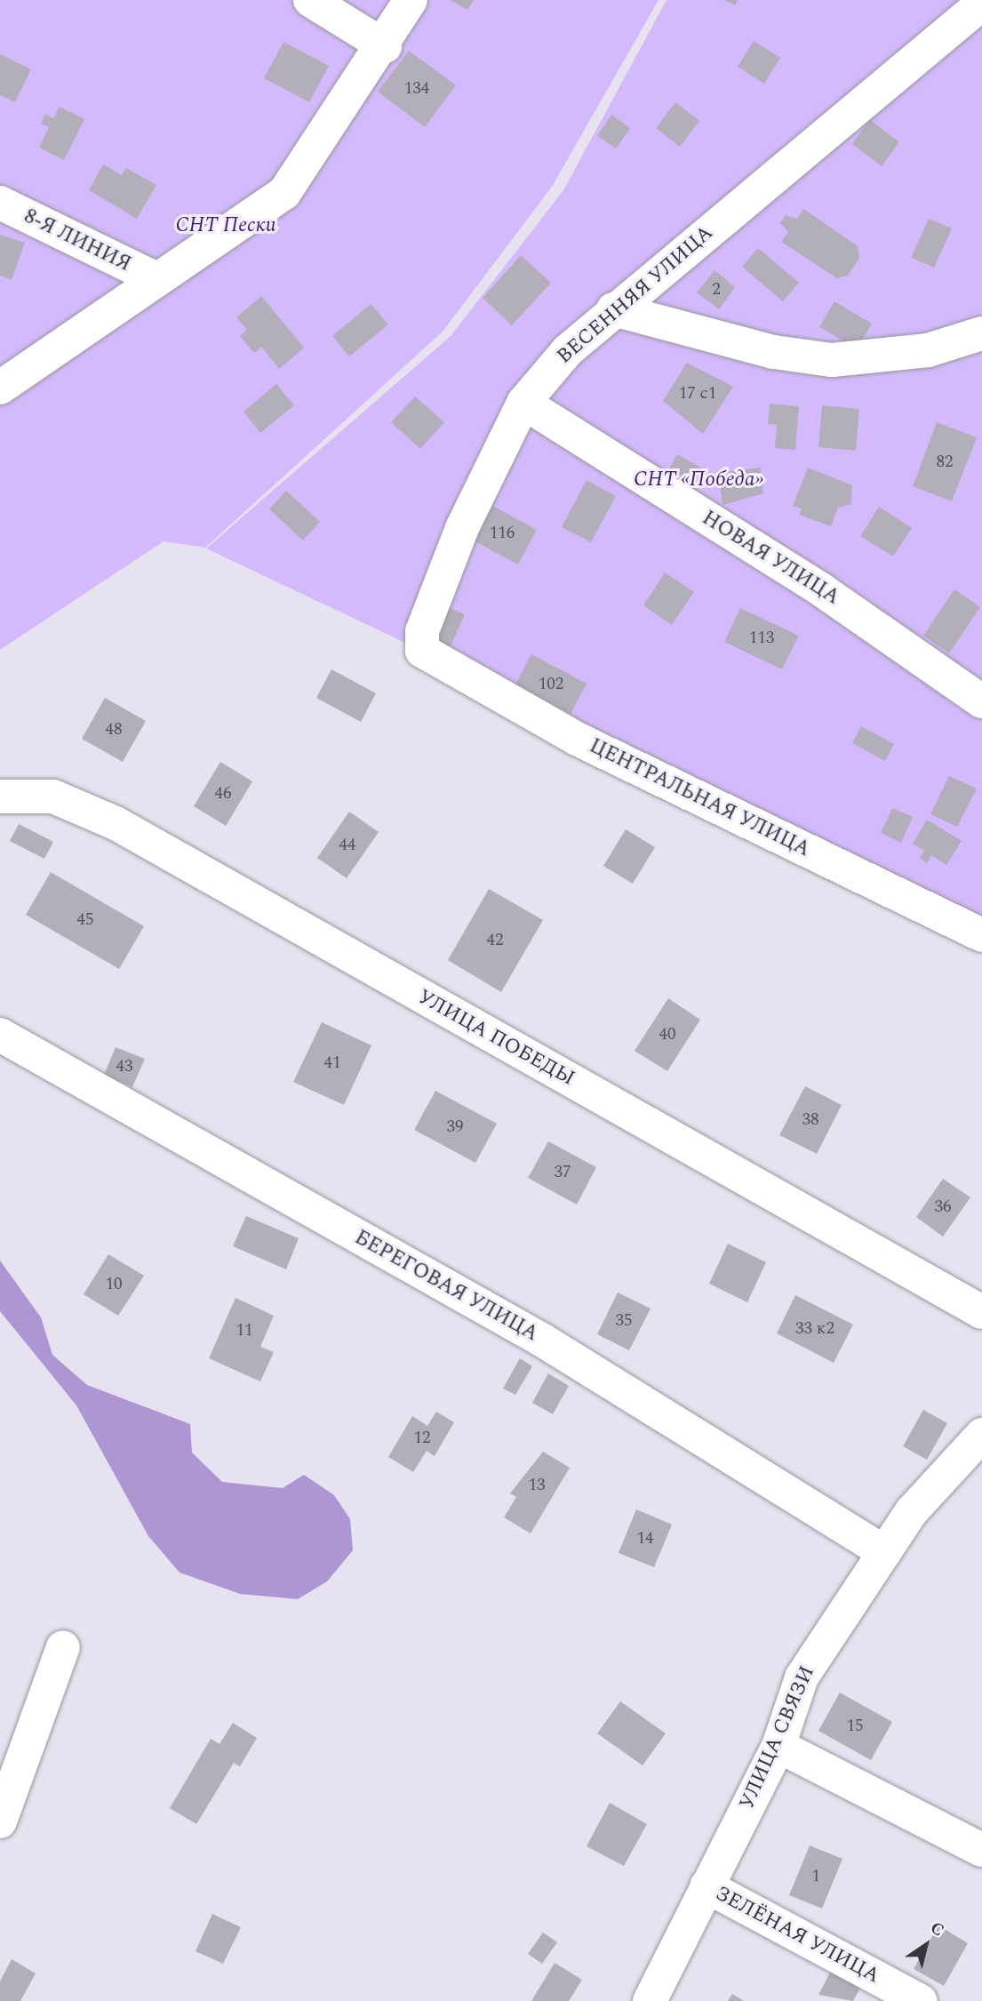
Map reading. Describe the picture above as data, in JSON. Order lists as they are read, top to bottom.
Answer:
{
  "streets": {
    "street": [
      "8-Я ЛИНИЯ",
      "ВЕСЕННЯЯ УЛИЦА",
      "НОВАЯ УЛИЦА",
      "ЦЕНТРАЛЬНАЯ УЛИЦА",
      "УЛИЦА ПОБЕДЫ",
      "БЕРЕГОВАЯ УЛИЦА",
      "УЛИЦА СВЯЗИ",
      "ЗЕЛЁНАЯ УЛИЦА"
    ]
  },
  "crossings": [
    ["ВЕСЕННЯЯ УЛИЦА", "НОВАЯ УЛИЦА"],
    ["ВЕСЕННЯЯ УЛИЦА", "ЦЕНТРАЛЬНАЯ УЛИЦА"],
    ["БЕРЕГОВАЯ УЛИЦА", "УЛИЦА СВЯЗИ"],
    ["УЛИЦА СВЯЗИ", "ЗЕЛЁНАЯ УЛИЦА"]
  ],
  "parks": ["СНТ Пески", "СНТ «Победа»"],
  "house_numbers": [
    "134",
    "2",
    "17 с1",
    "82",
    "116",
    "113",
    "102",
    "48",
    "46",
    "44",
    "45",
    "42",
    "40",
    "41",
    "43",
    "38",
    "39",
    "37",
    "36",
    "10",
    "35",
    "33 к2",
    "11",
    "12",
    "13",
    "14",
    "15",
    "1"
  ],
  "north": "top right"
}
